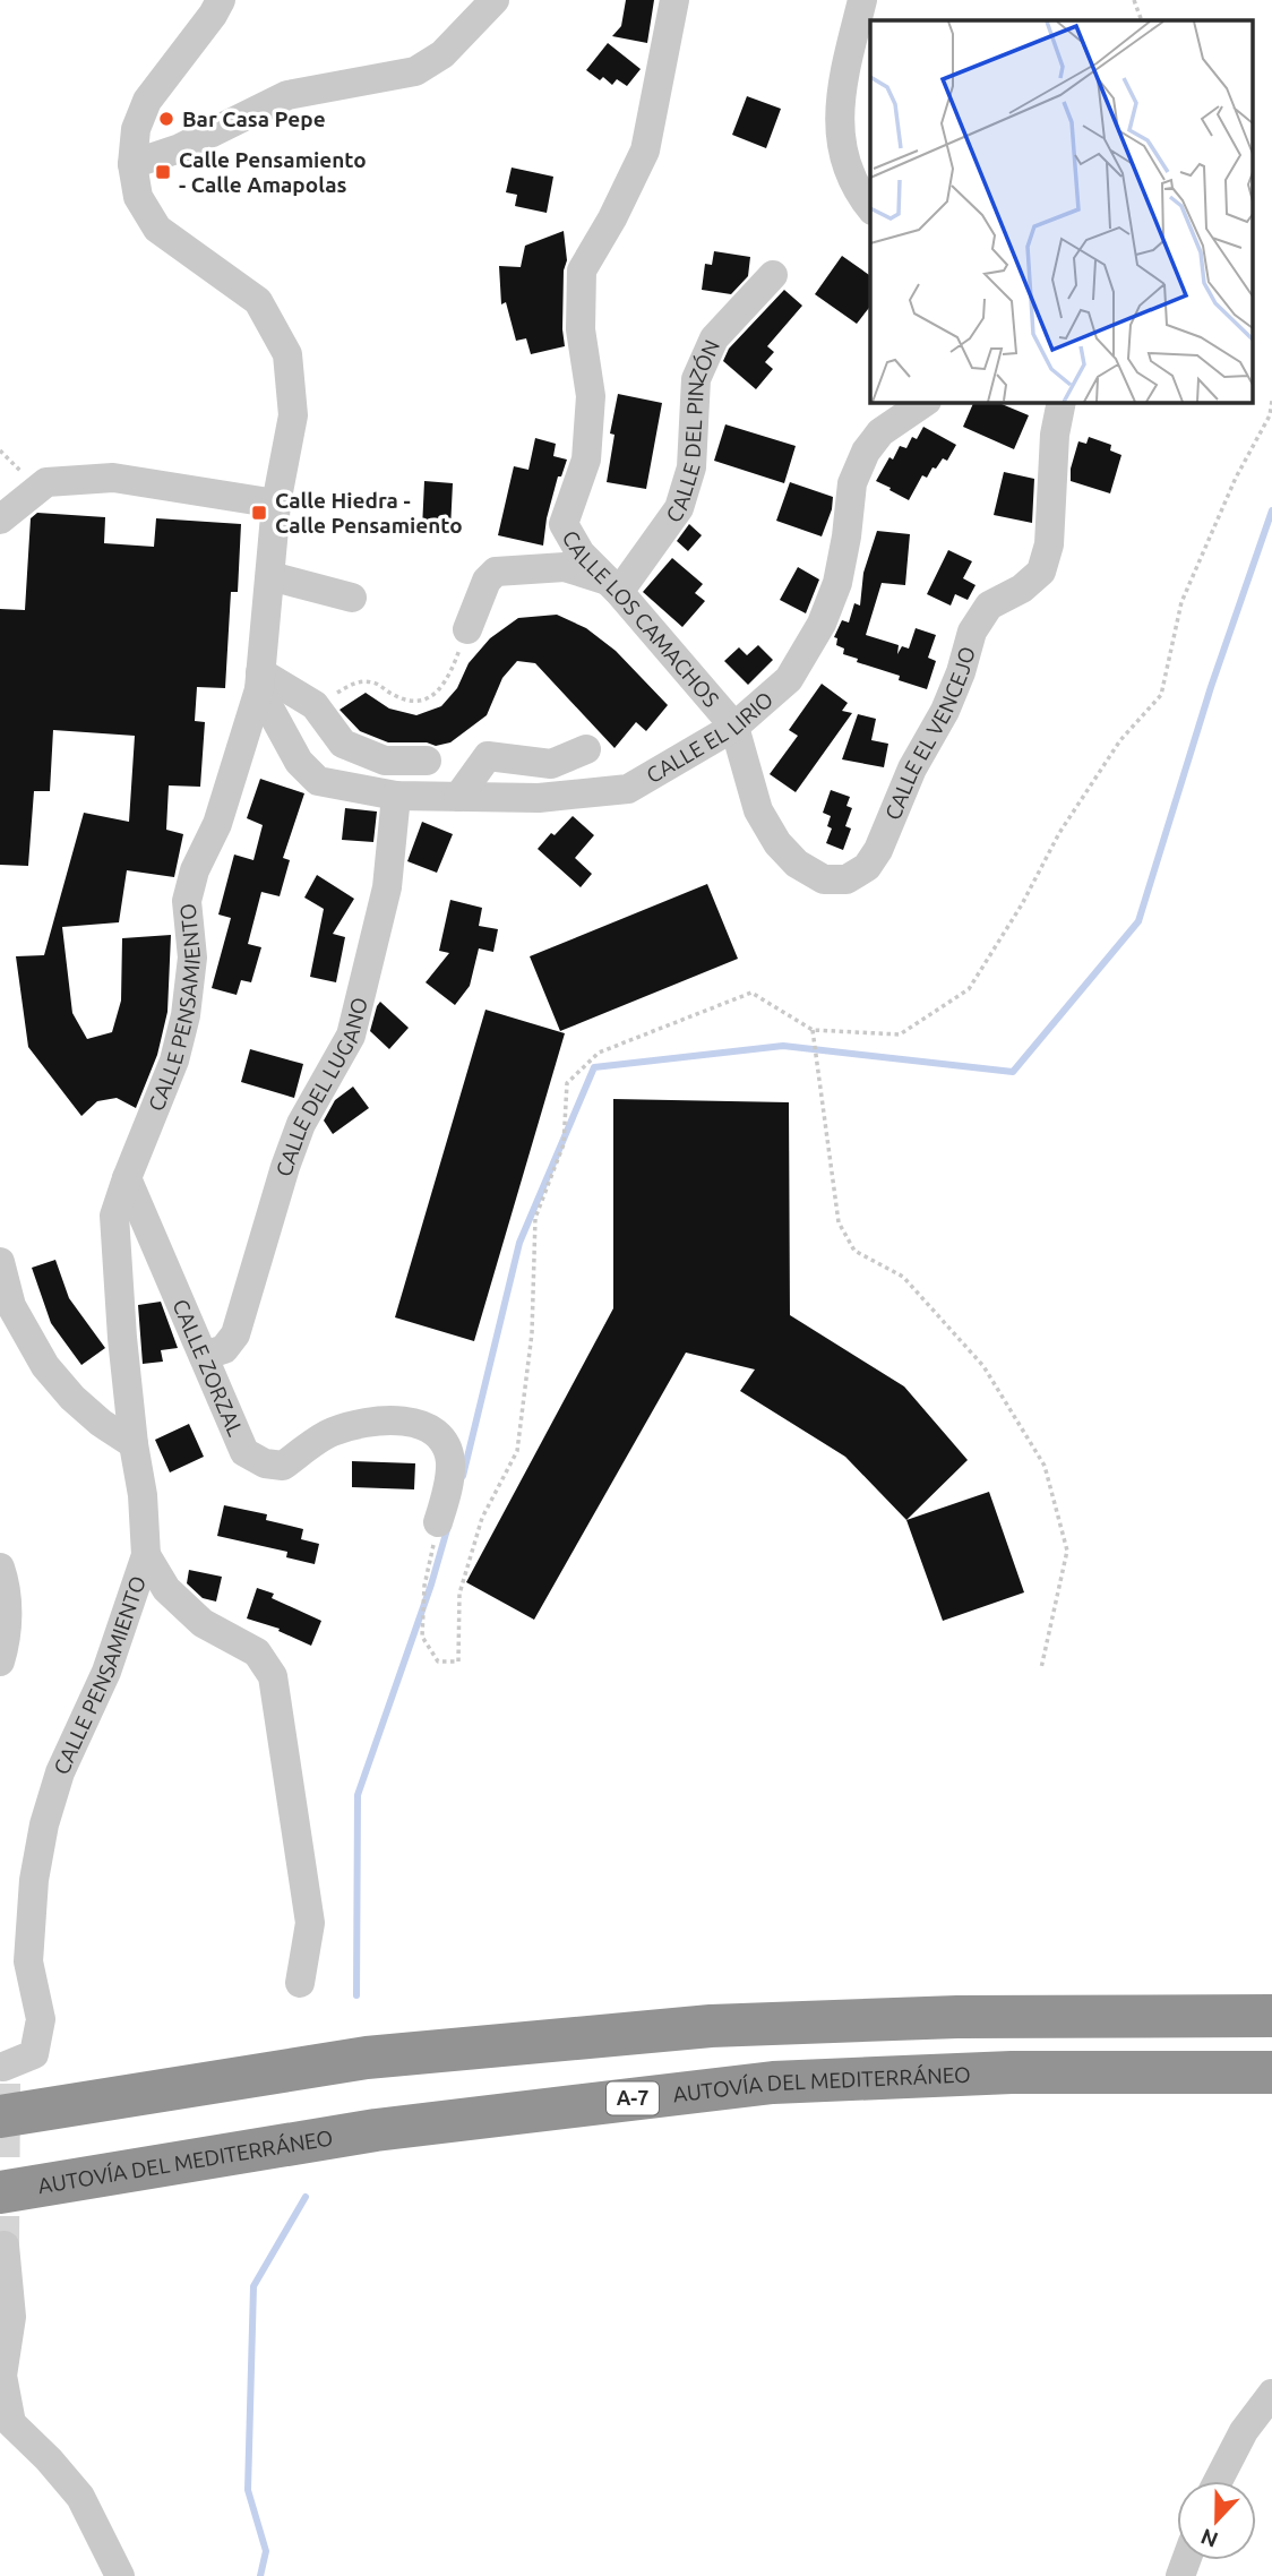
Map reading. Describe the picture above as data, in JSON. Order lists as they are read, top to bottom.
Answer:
{
  "streets": {
    "highway": ["AUTOVÍA DEL MEDITERRÁNEO", "A-7"],
    "street": [
      "CALLE DEL PINZÓN",
      "CALLE LOS CAMACHOS",
      "CALLE EL VENCEJO",
      "CALLE EL LIRIO",
      "CALLE PENSAMIENTO",
      "CALLE DEL LUGANO",
      "CALLE ZORZAL"
    ]
  },
  "crossings": [
    ["CALLE DEL PINZÓN", "CALLE LOS CAMACHOS"],
    ["CALLE LOS CAMACHOS", "CALLE EL VENCEJO"],
    ["CALLE LOS CAMACHOS", "CALLE EL LIRIO"],
    ["CALLE EL VENCEJO", "CALLE EL LIRIO"],
    ["CALLE EL LIRIO", "CALLE PENSAMIENTO"],
    ["CALLE EL LIRIO", "CALLE DEL LUGANO"],
    ["CALLE PENSAMIENTO", "CALLE ZORZAL"],
    ["CALLE DEL LUGANO", "CALLE ZORZAL"]
  ],
  "places": {
    "other": ["Bar Casa Pepe"],
    "transit": ["Calle Pensamiento - Calle Amapolas", "Calle Hiedra - Calle Pensamiento"]
  },
  "north": "bottom"
}
